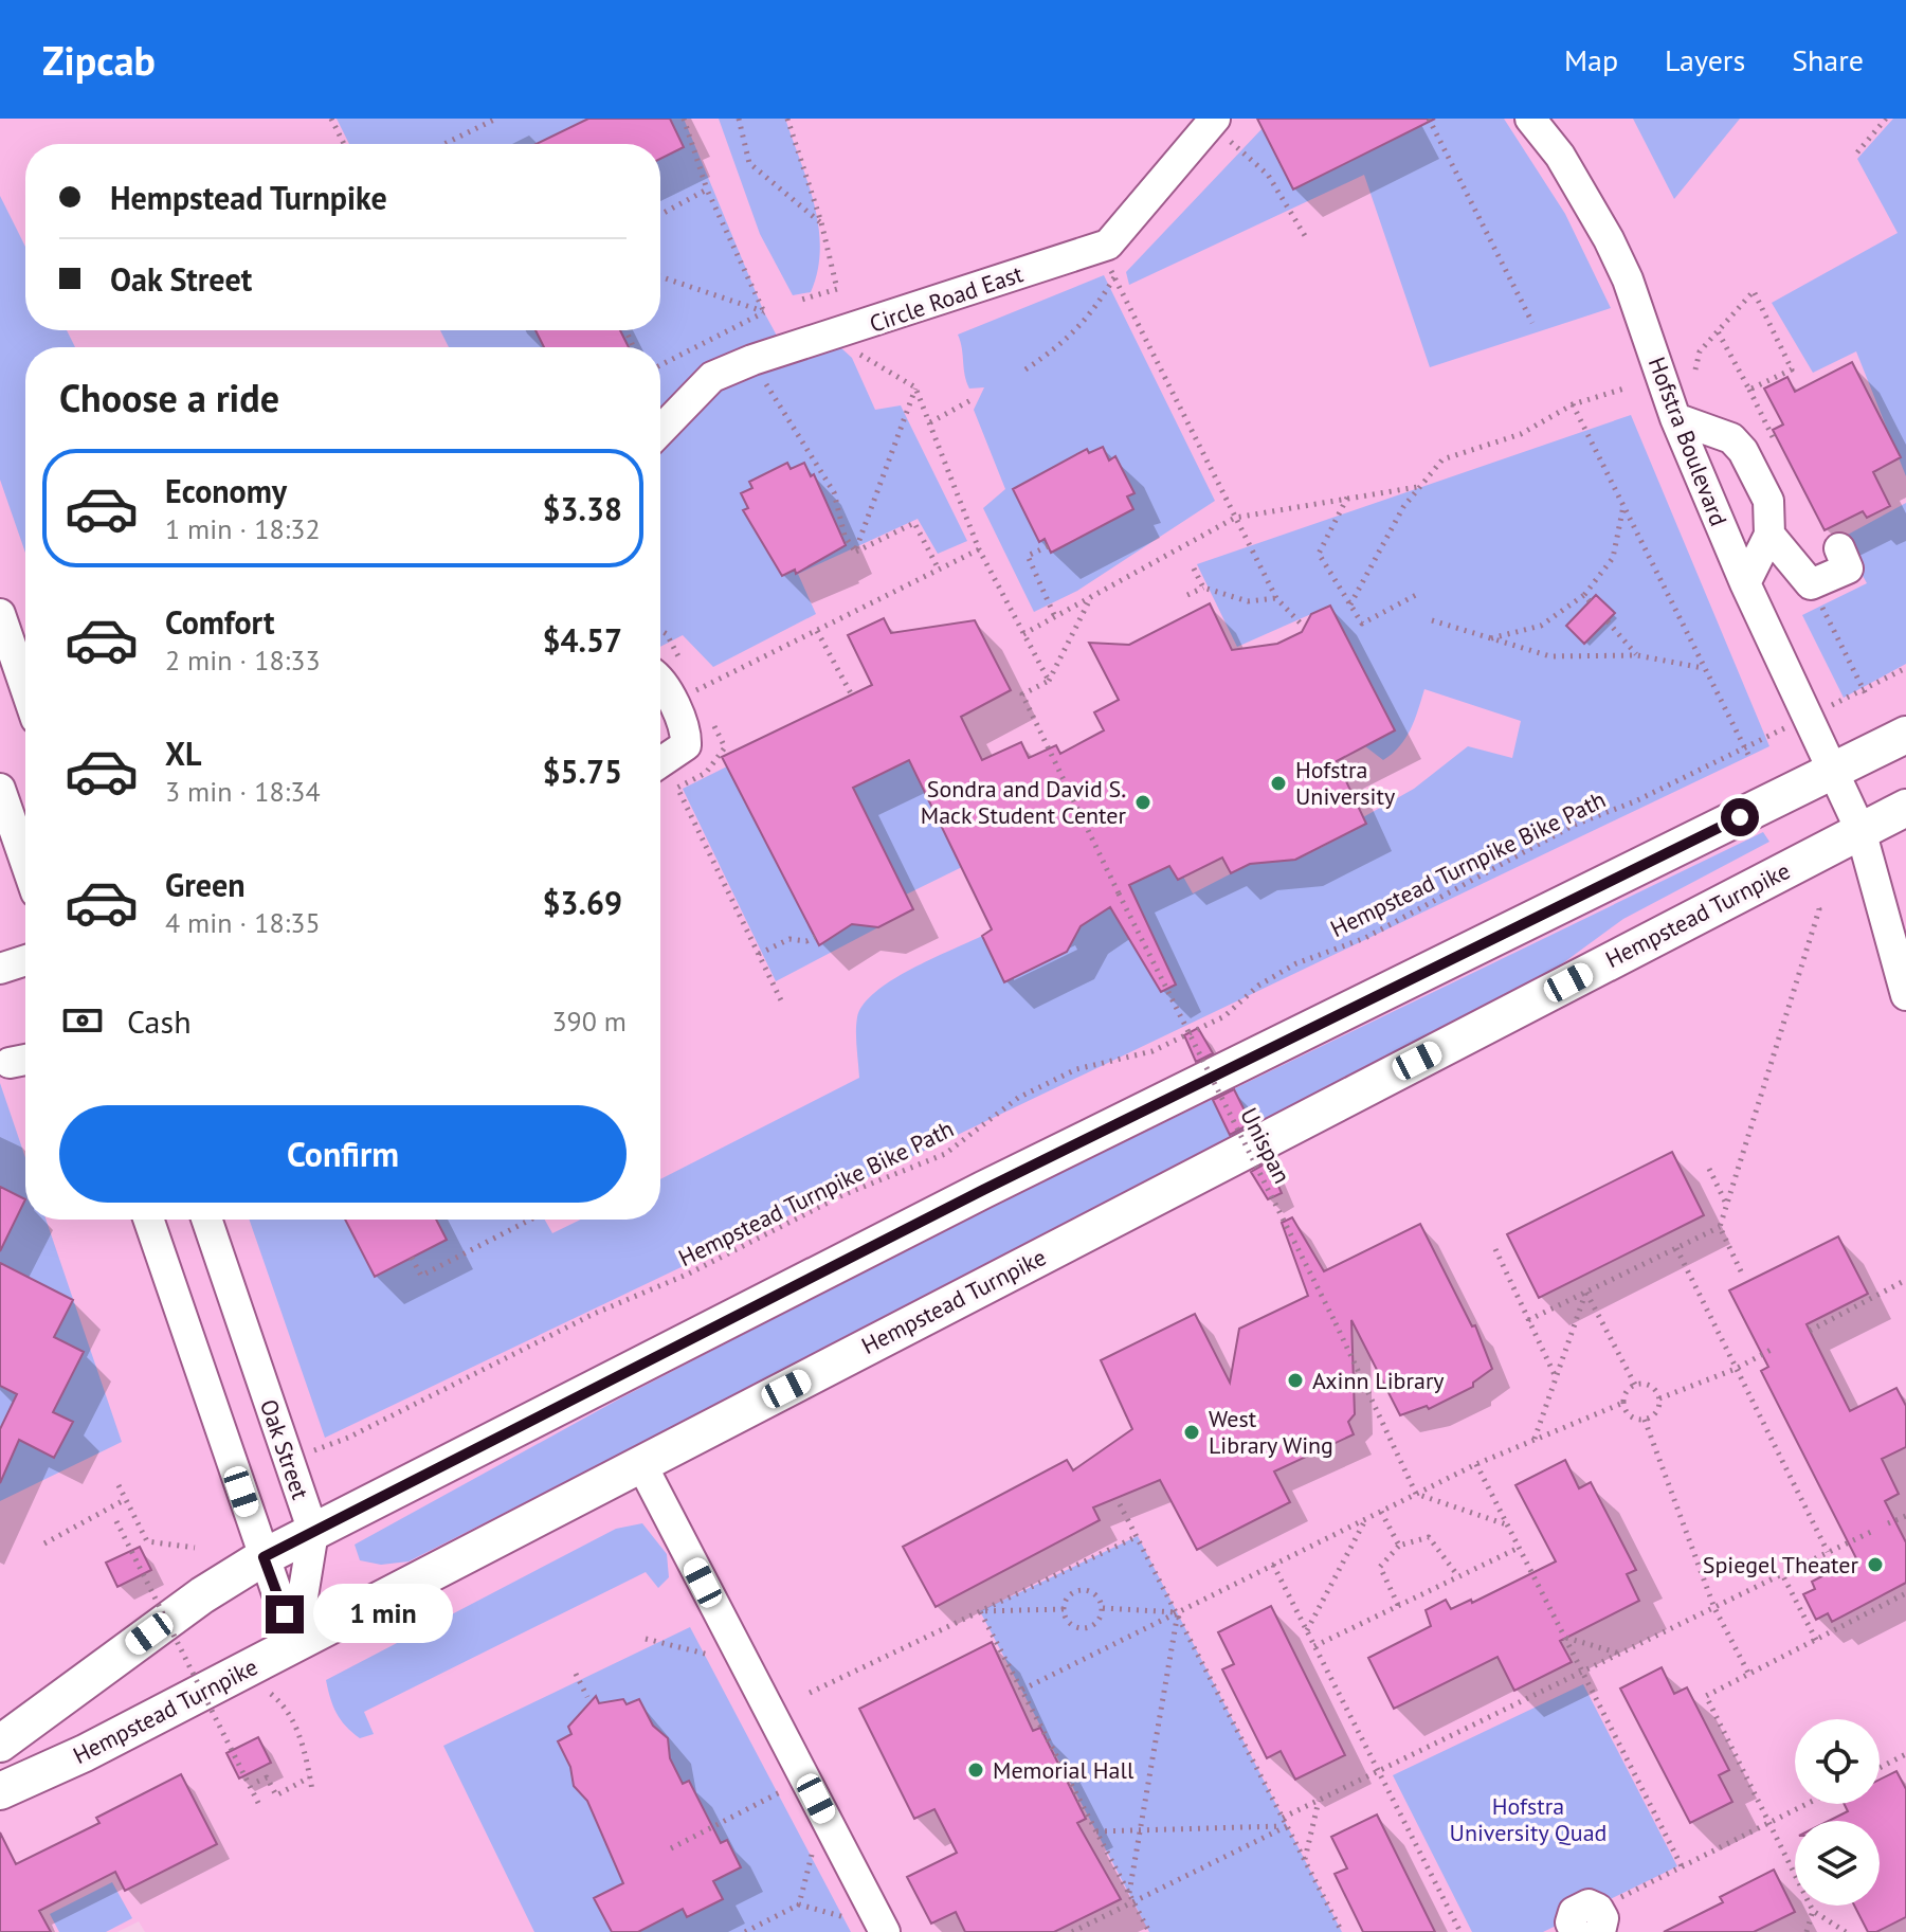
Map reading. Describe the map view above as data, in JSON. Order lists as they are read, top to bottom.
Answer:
{
  "streets": {
    "main road": ["Hempstead Turnpike"],
    "street": ["Circle Road East", "Hofstra Boulevard", "Oak Street"],
    "path": ["Hempstead Turnpike Bike Path", "Unispan"]
  },
  "crossings": [
    ["Hofstra Boulevard", "Hempstead Turnpike"],
    ["Hempstead Turnpike", "Oak Street"]
  ],
  "parks": ["Hofstra University Quad"],
  "places": [
    "Hofstra University",
    "Sondra and David S. Mack Student Center",
    "Axinn Library",
    "West Library Wing",
    "Spiegel Theater",
    "Memorial Hall"
  ],
  "page": {
    "header": "Zipcab",
    "nav": ["Map", "Layers", "Share"],
    "banner": ["Hempstead Turnpike", "Oak Street"],
    "heading": "Choose a ride",
    "list": [
      {
        "name": "Economy",
        "note": "1 min · 18:32",
        "value": "$3.38"
      },
      {
        "name": "Comfort",
        "note": "2 min · 18:33",
        "value": "$4.57"
      },
      {
        "name": "XL",
        "note": "3 min · 18:34",
        "value": "$5.75"
      },
      {
        "name": "Green",
        "note": "4 min · 18:35",
        "value": "$3.69"
      }
    ],
    "pay": ["Cash", "390 m"],
    "buttons": "Confirm",
    "bubble": "1 min"
  }
}
